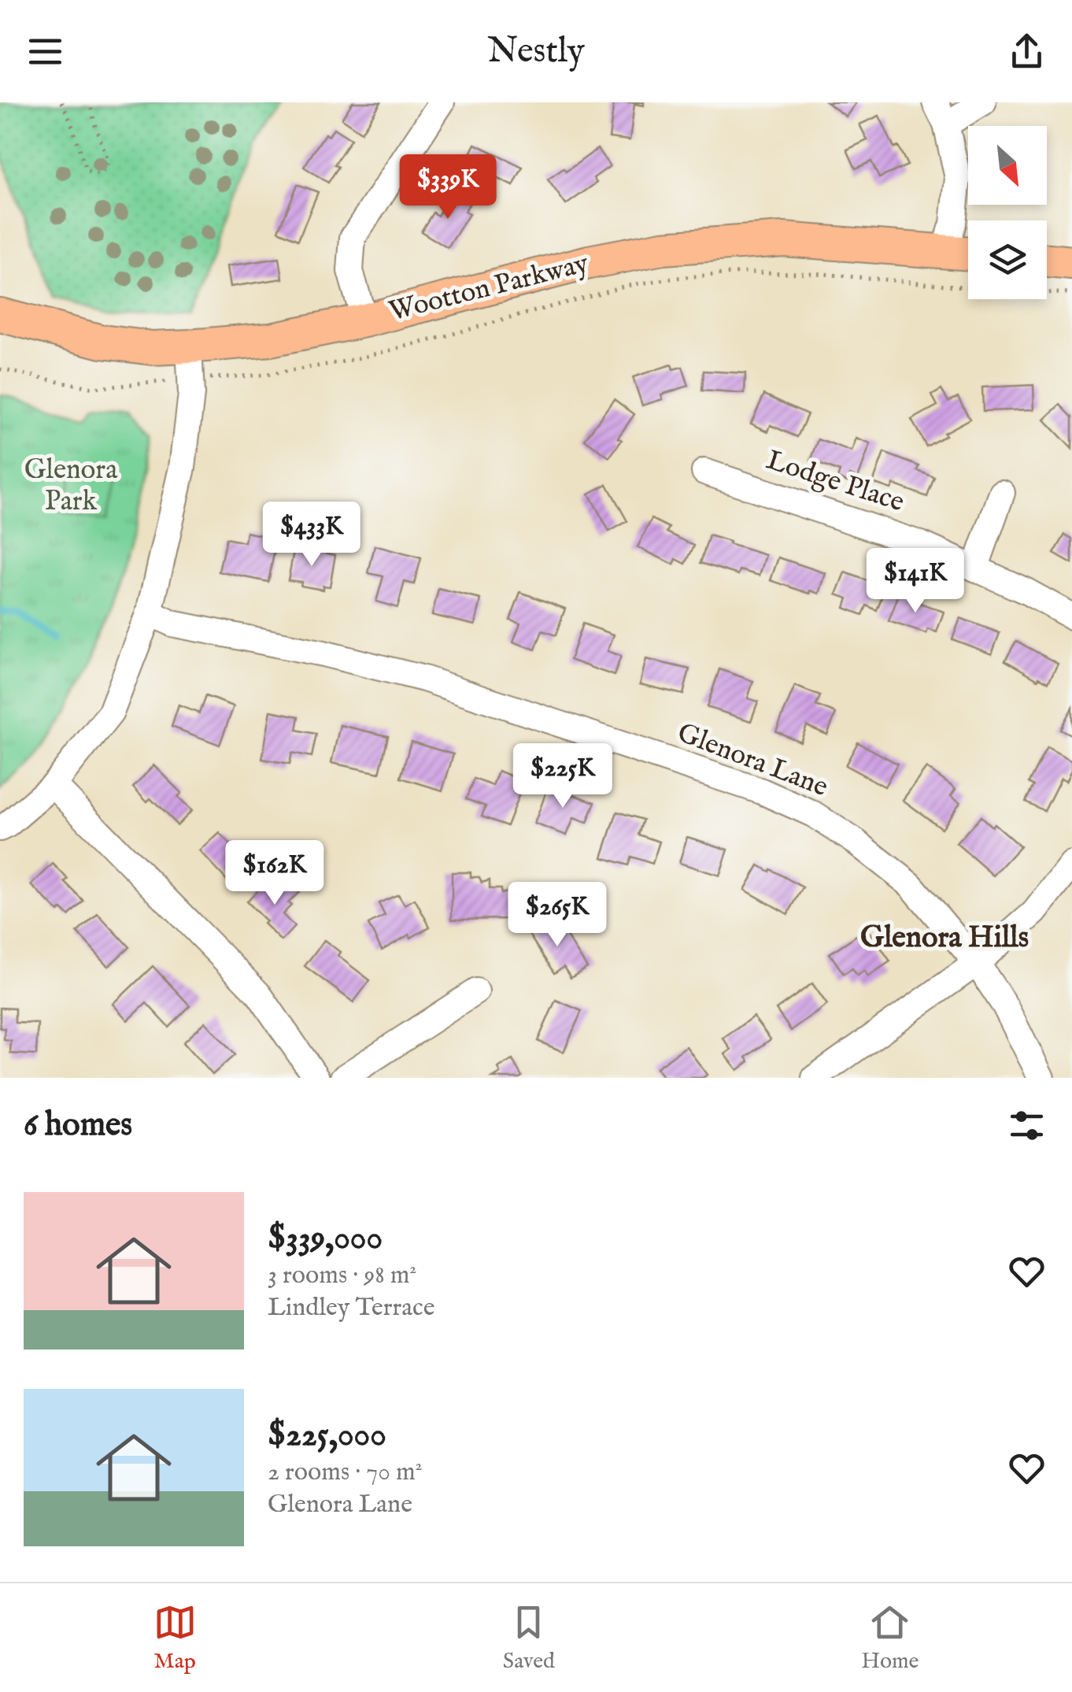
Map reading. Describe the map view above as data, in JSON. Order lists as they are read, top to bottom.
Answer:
{
  "streets": {
    "main road": ["Wootton Parkway"],
    "street": ["Lodge Place", "Glenora Lane"]
  },
  "districts": ["Glenora Hills"],
  "parks": ["Glenora Park"],
  "north": "bottom right",
  "page": {
    "header": "Nestly",
    "price": [
      "$339K",
      "$433K",
      "$141K",
      "$225K",
      "$162K",
      "$265K"
    ],
    "heading": "6 homes",
    "list": [
      {
        "name": "$339,000",
        "note": "3 rooms · 98 m² · Lindley Terrace"
      },
      {
        "name": "$225,000",
        "note": "2 rooms · 70 m² · Glenora Lane"
      }
    ],
    "tabs": ["Map", "Saved", "Home"]
  }
}
